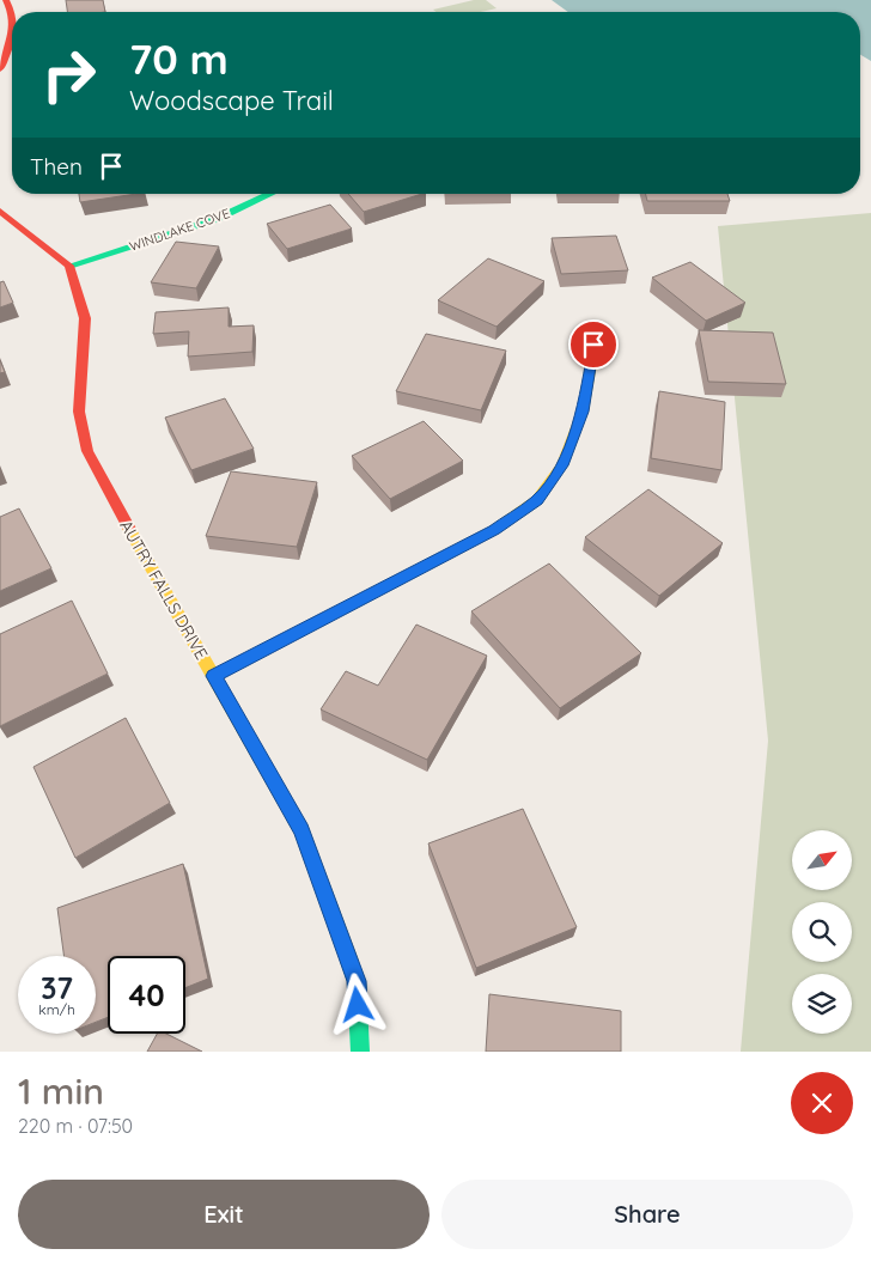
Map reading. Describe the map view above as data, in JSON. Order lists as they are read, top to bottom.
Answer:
{
  "streets": {
    "street": ["WINDLAKE COVE", "AUTRY FALLS DRIVE"]
  },
  "crossings": [
    ["WINDLAKE COVE", "AUTRY FALLS DRIVE"]
  ],
  "north": "top right",
  "page": {
    "turn": ["70 m", "Woodscape Trail"],
    "then": "Then",
    "speed": "37 km/h",
    "limit": "40",
    "heading": ["1 min", "220 m · 07:50"],
    "buttons": ["Exit", "Share"]
  }
}
